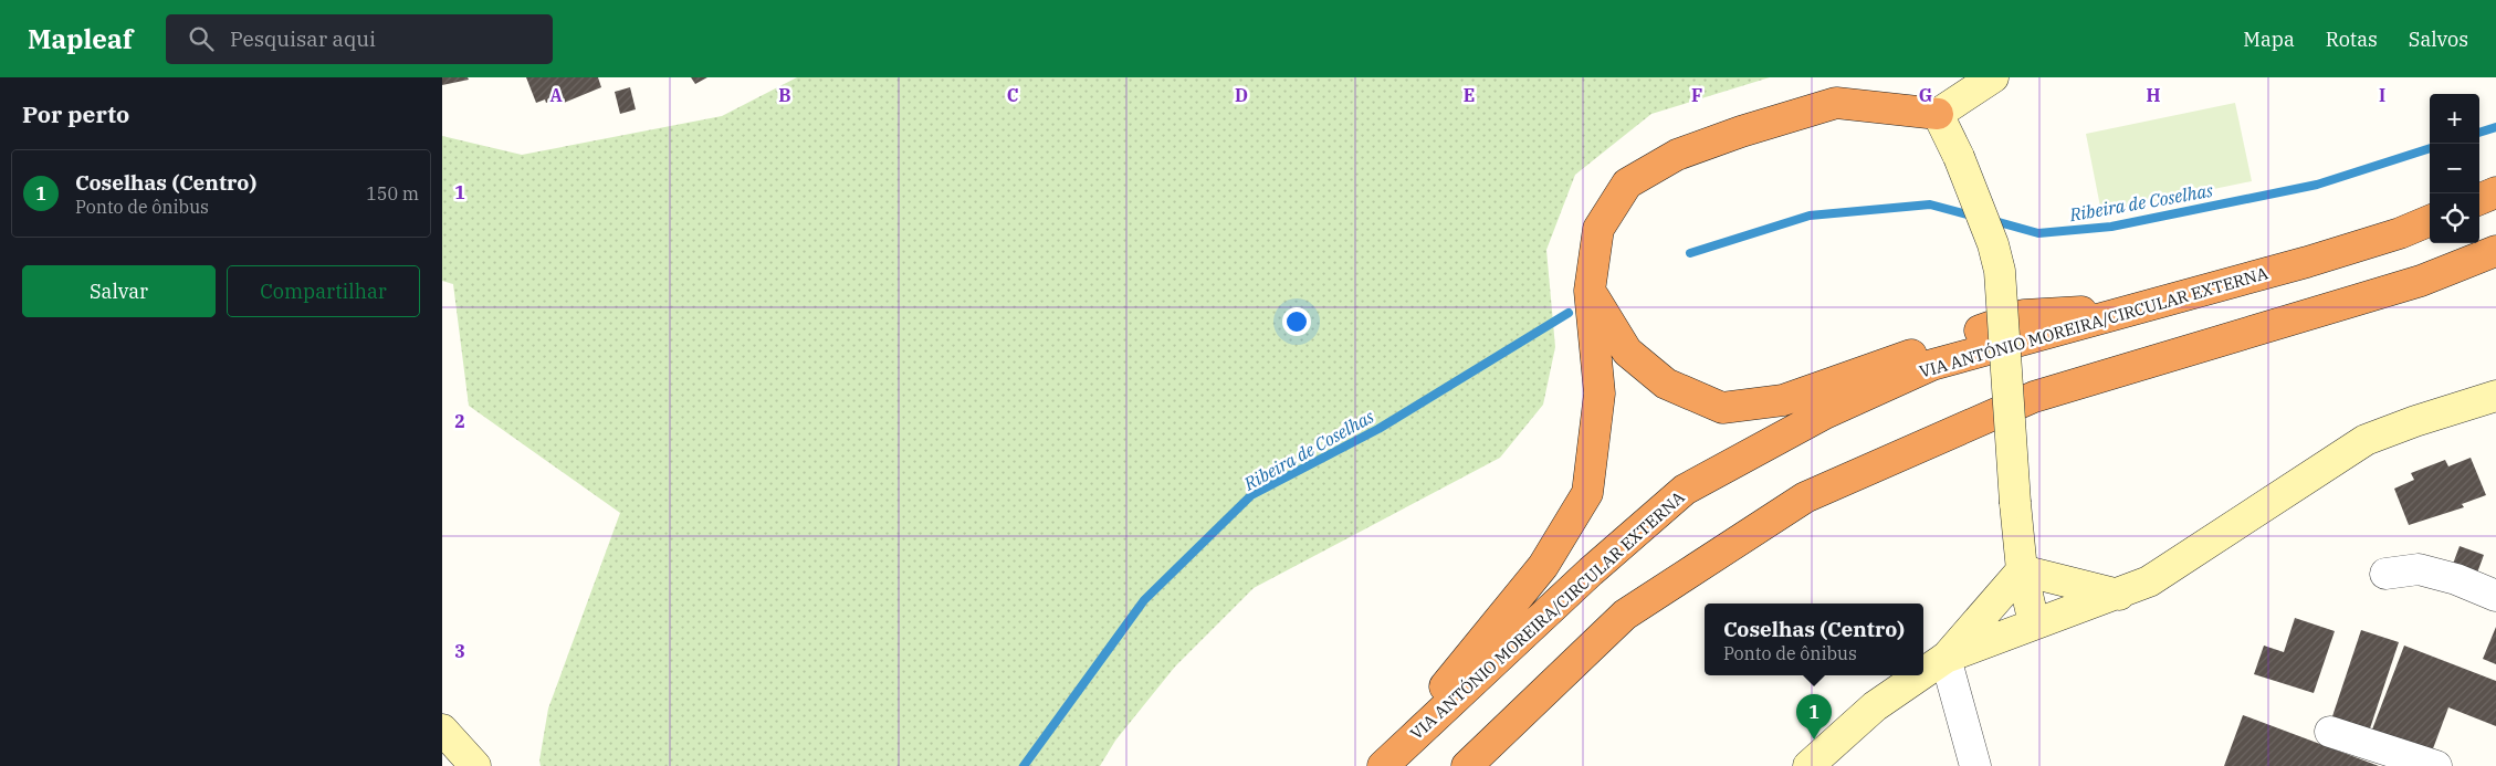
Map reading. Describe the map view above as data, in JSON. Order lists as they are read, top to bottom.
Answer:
{
  "streets": {
    "highway": ["VIA ANTÓNIO MOREIRA/CIRCULAR EXTERNA"]
  },
  "water": ["Ribeira de Coselhas"],
  "page": {
    "header": "Mapleaf",
    "search": "Pesquisar aqui",
    "nav": ["Mapa", "Rotas", "Salvos"],
    "heading": "Por perto",
    "map_buttons": ["+", "−"],
    "list": [
      {
        "mark": "1",
        "name": "Coselhas (Centro)",
        "note": "Ponto de ônibus",
        "value": "150 m"
      }
    ],
    "buttons": ["Salvar", "Compartilhar"],
    "popup": ["Coselhas (Centro)", "Ponto de ônibus"],
    "pins": "1"
  },
  "grid": {
    "columns": [
      "A",
      "B",
      "C",
      "D",
      "E",
      "F",
      "G",
      "H",
      "I"
    ],
    "rows": ["1", "2", "3"]
  }
}
